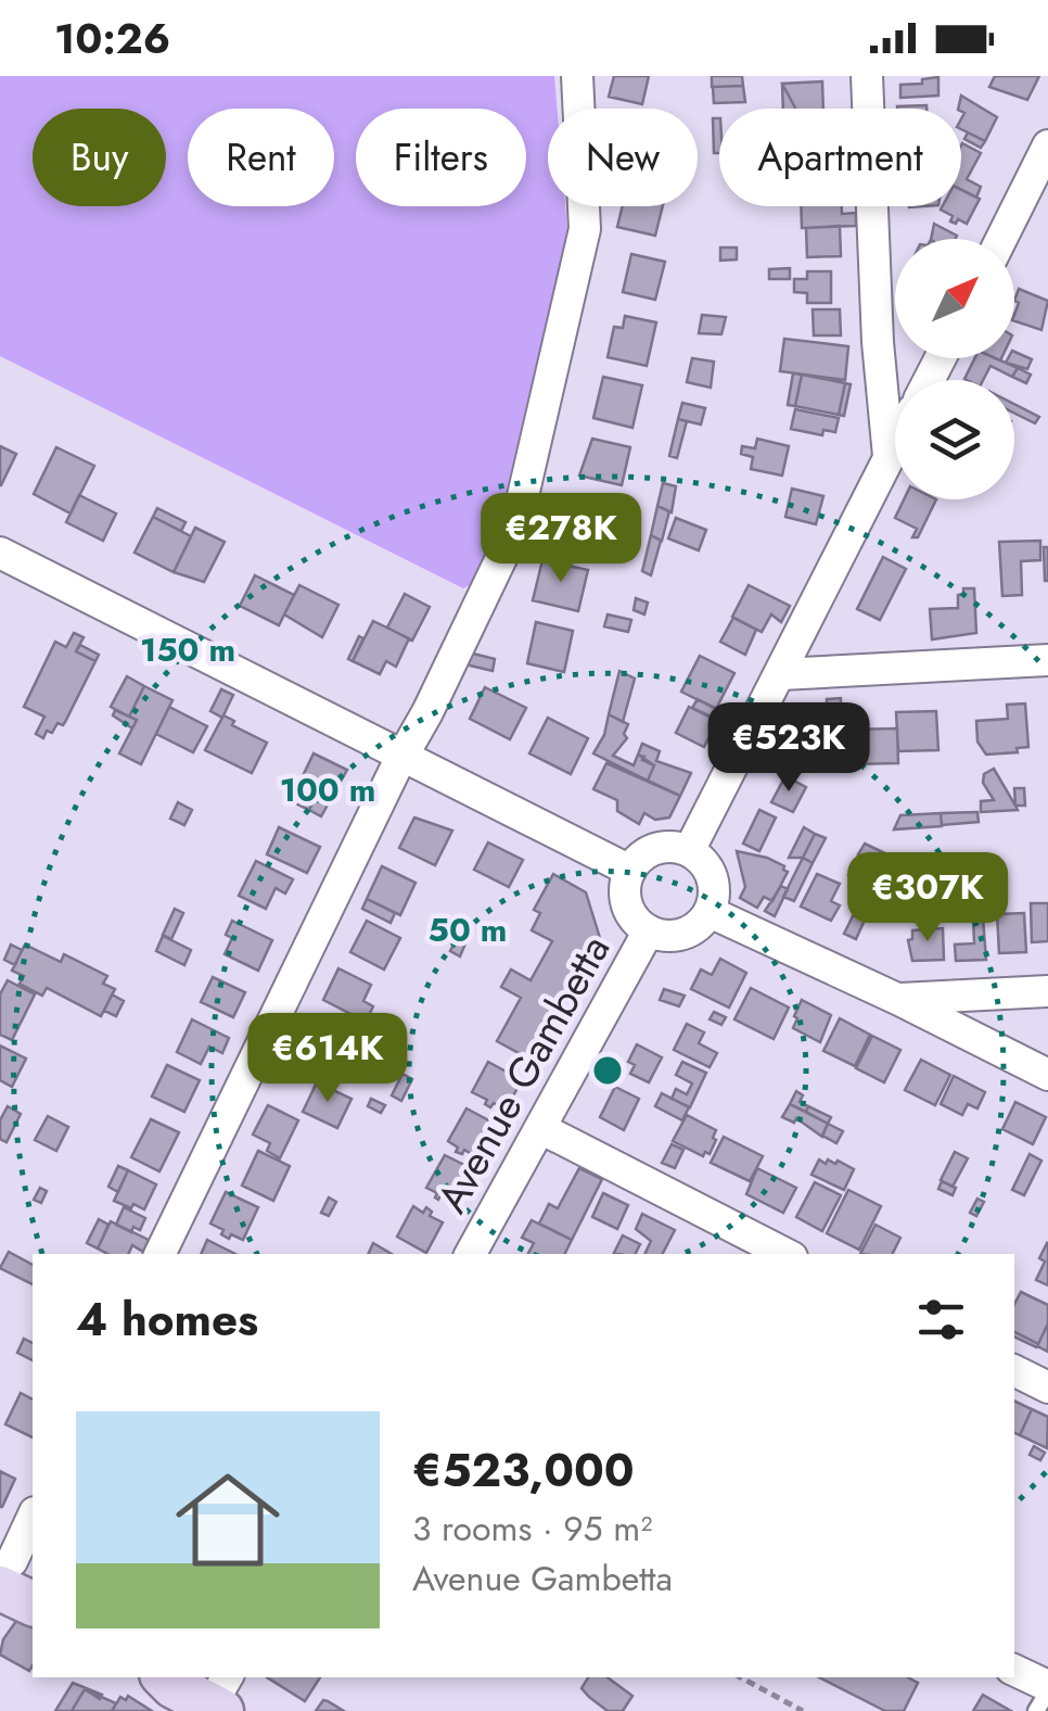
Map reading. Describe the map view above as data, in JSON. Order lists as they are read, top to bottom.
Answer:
{
  "streets": {
    "street": ["Avenue Gambetta"]
  },
  "north": "top right",
  "page": {
    "status": "10:26",
    "chip": [
      "Buy",
      "Rent",
      "Filters",
      "New",
      "Apartment"
    ],
    "price": [
      "€278K",
      "€523K",
      "€307K",
      "€614K"
    ],
    "heading": "4 homes",
    "list": [
      {
        "name": "€523,000",
        "note": "3 rooms · 95 m² · Avenue Gambetta"
      }
    ]
  },
  "rings": ["150 m", "100 m", "50 m"]
}
